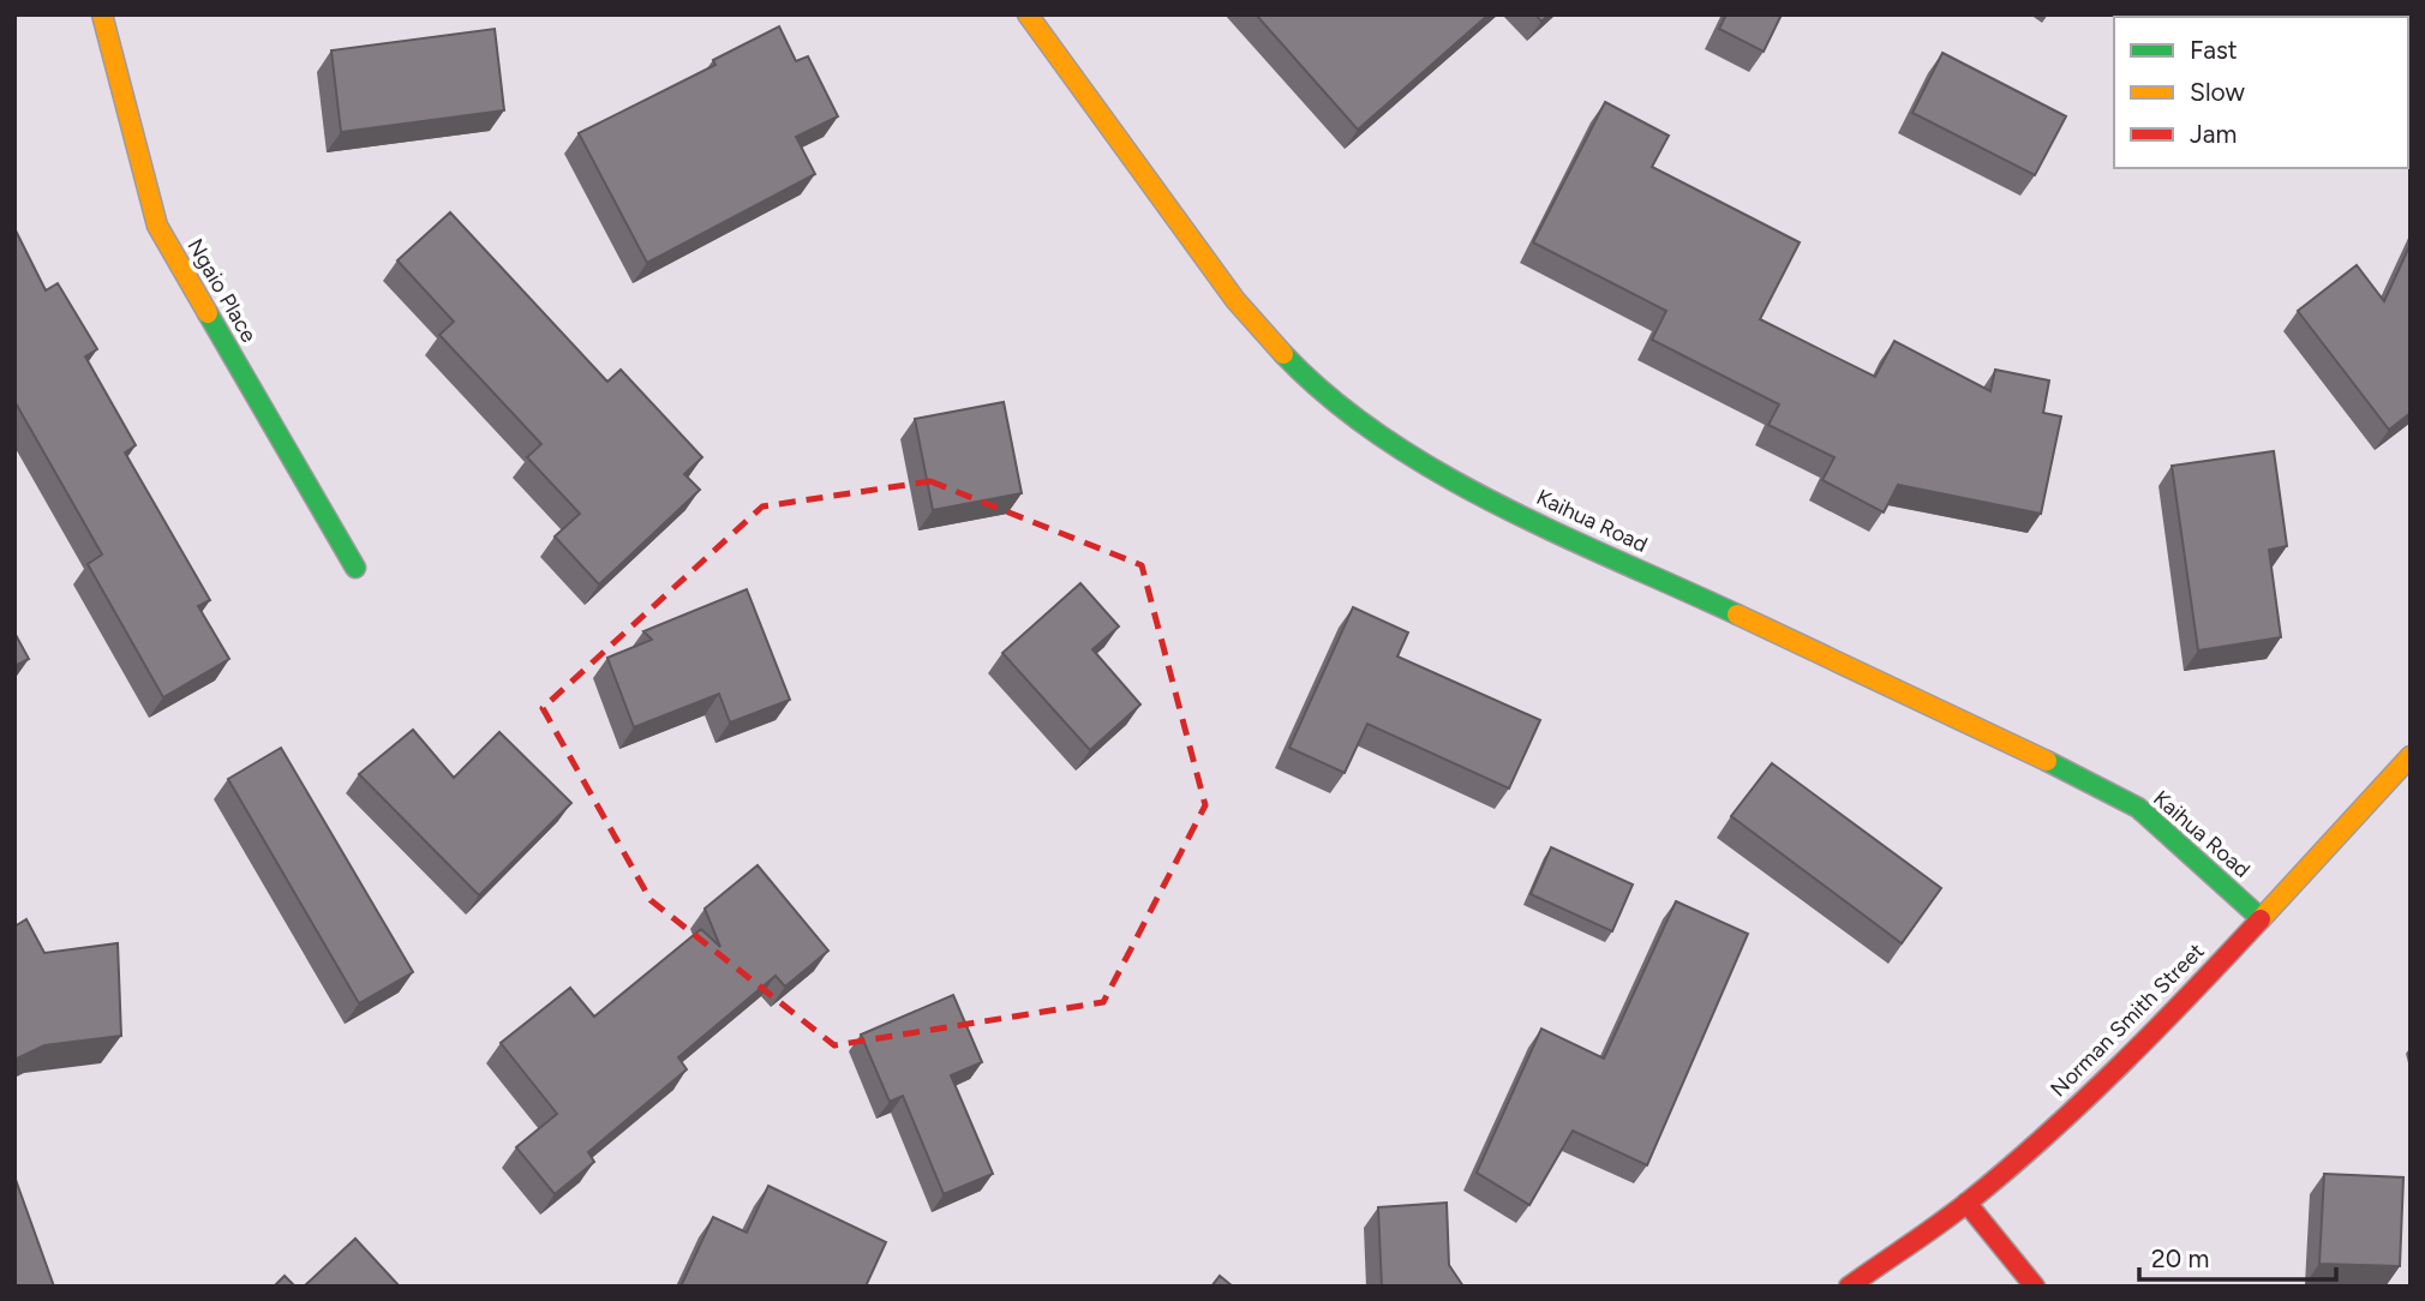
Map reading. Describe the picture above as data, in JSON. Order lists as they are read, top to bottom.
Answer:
{
  "streets": {
    "street": ["Ngaio Place", "Kaihua Road", "Norman Smith Street"]
  },
  "crossings": [
    ["Kaihua Road", "Norman Smith Street"]
  ],
  "legend": ["Fast", "Slow", "Jam"],
  "scale_bar": "20 m"
}
